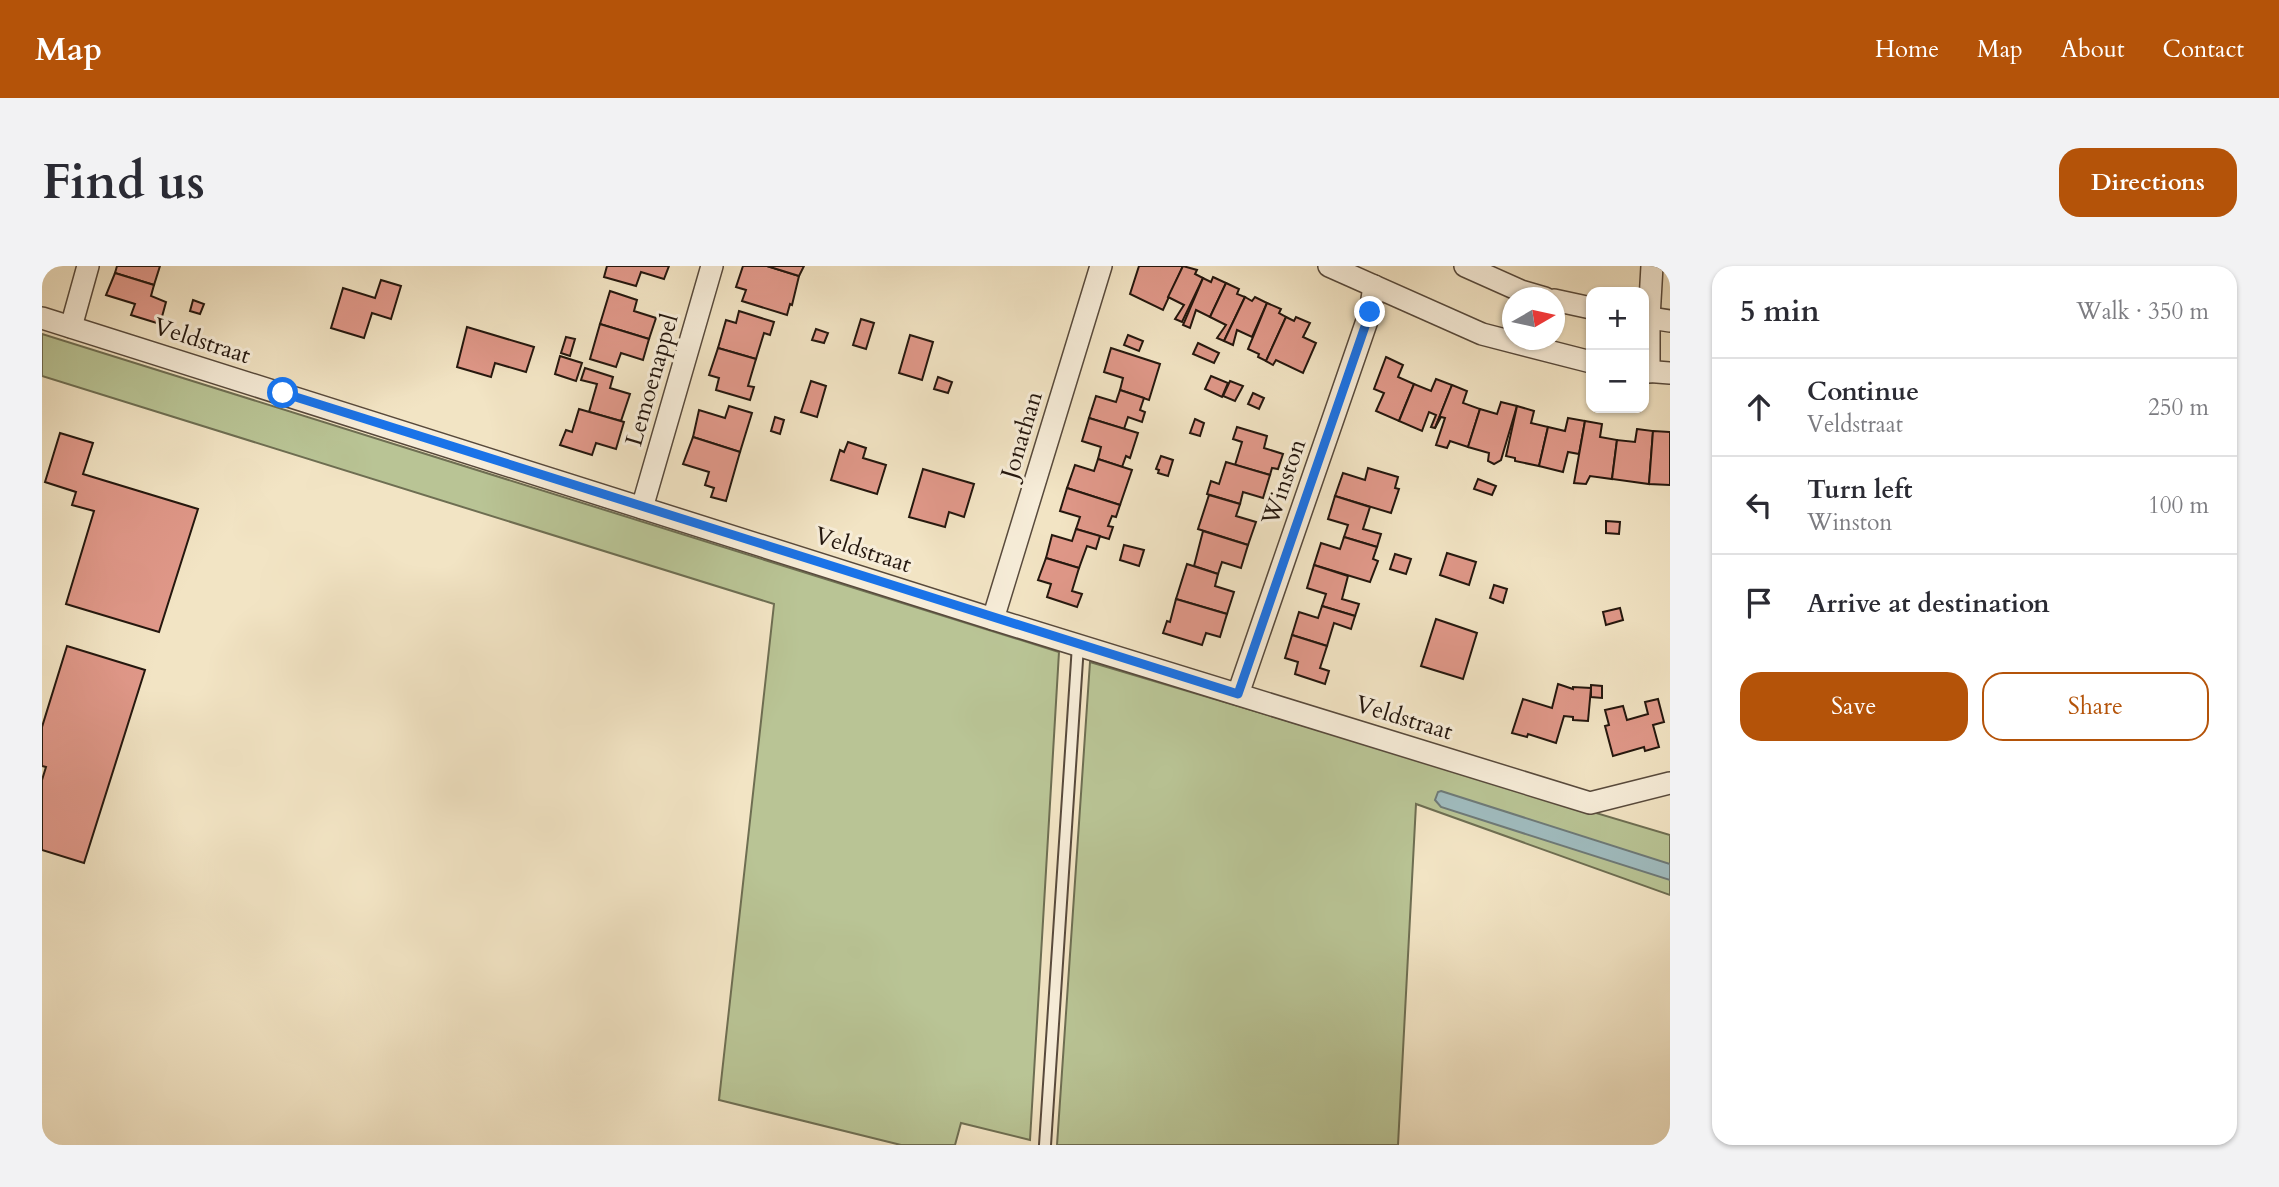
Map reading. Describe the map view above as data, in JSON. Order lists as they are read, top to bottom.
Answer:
{
  "streets": {
    "street": [
      "Veldstraat",
      "Lemoenappel",
      "Jonathan",
      "Winston"
    ]
  },
  "crossings": [
    ["Veldstraat", "Lemoenappel"],
    ["Veldstraat", "Jonathan"],
    ["Veldstraat", "Winston"]
  ],
  "north": "right",
  "page": {
    "header": "Map",
    "nav": [
      "Home",
      "Map",
      "About",
      "Contact"
    ],
    "buttons": [
      "Directions",
      ["Save", "Share"]
    ],
    "title": "Find us",
    "heading": ["5 min", "Walk · 350 m"],
    "map_buttons": ["+", "−"],
    "list": [
      ["Continue", "Veldstraat", "250 m"],
      ["Turn left", "Winston", "100 m"],
      "Arrive at destination"
    ]
  }
}
